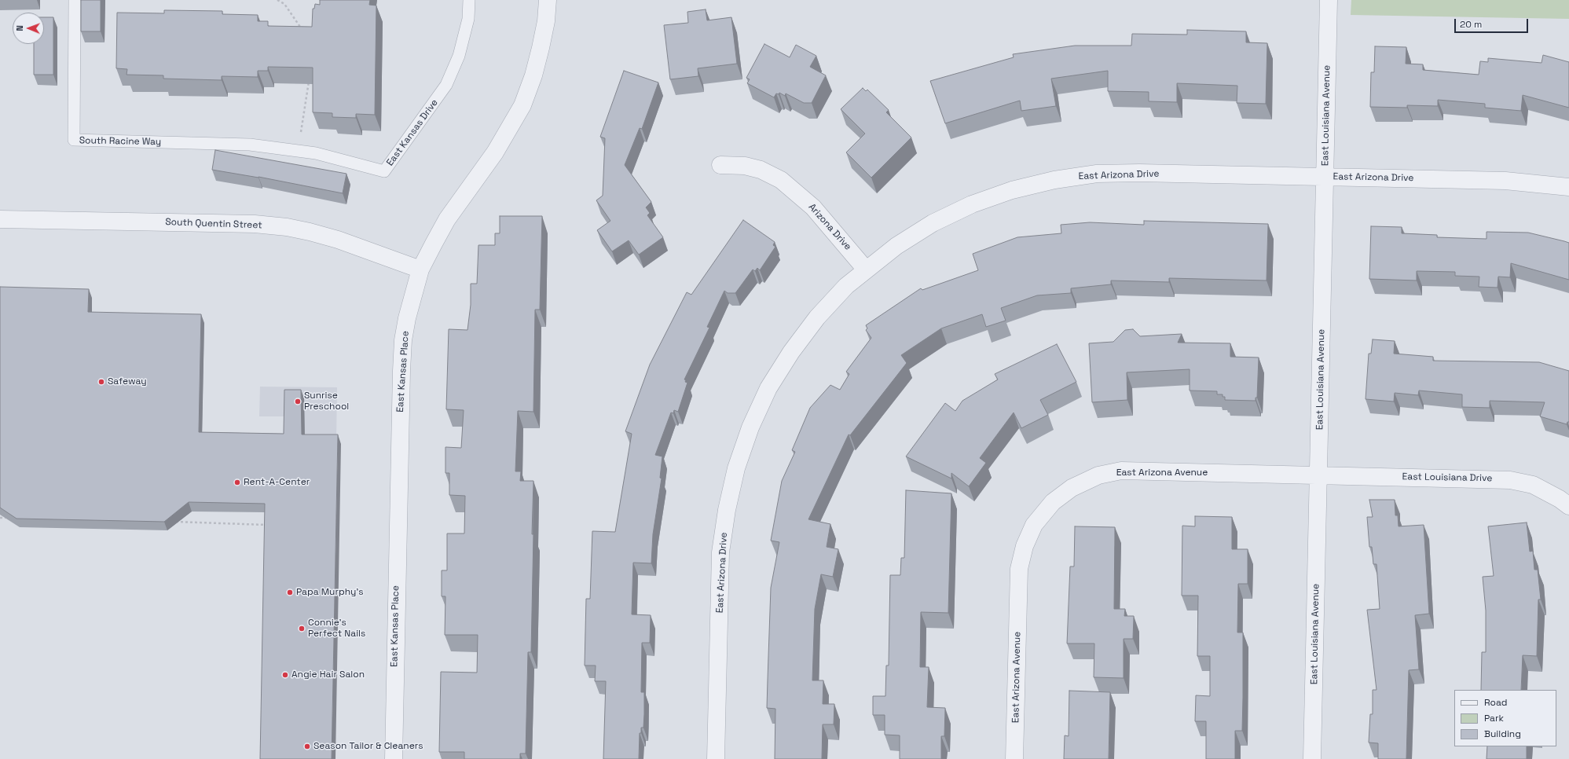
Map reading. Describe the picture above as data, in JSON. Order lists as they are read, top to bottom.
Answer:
{
  "streets": {
    "street": [
      "East Louisiana Avenue",
      "East Arizona Drive",
      "South Quentin Street",
      "Arizona Drive",
      "East Kansas Place",
      "East Arizona Avenue",
      "East Louisiana Drive"
    ],
    "lane": ["East Kansas Drive", "South Racine Way"]
  },
  "crossings": [
    ["East Louisiana Avenue", "East Arizona Drive"],
    ["East Louisiana Avenue", "East Arizona Avenue"],
    ["East Louisiana Avenue", "East Louisiana Drive"],
    ["East Kansas Drive", "South Racine Way"],
    ["East Arizona Drive", "Arizona Drive"],
    ["South Quentin Street", "East Kansas Place"],
    ["East Arizona Avenue", "East Louisiana Drive"]
  ],
  "places": [
    "Safeway",
    "Sunrise Preschool",
    "Rent-A-Center",
    "Papa Murphy's",
    "Connie's Perfect Nails",
    "Angie Hair Salon",
    "Season Tailor & Cleaners"
  ],
  "legend": ["Road", "Park", "Building"],
  "scale_bar": "20 m",
  "north": "left"
}
